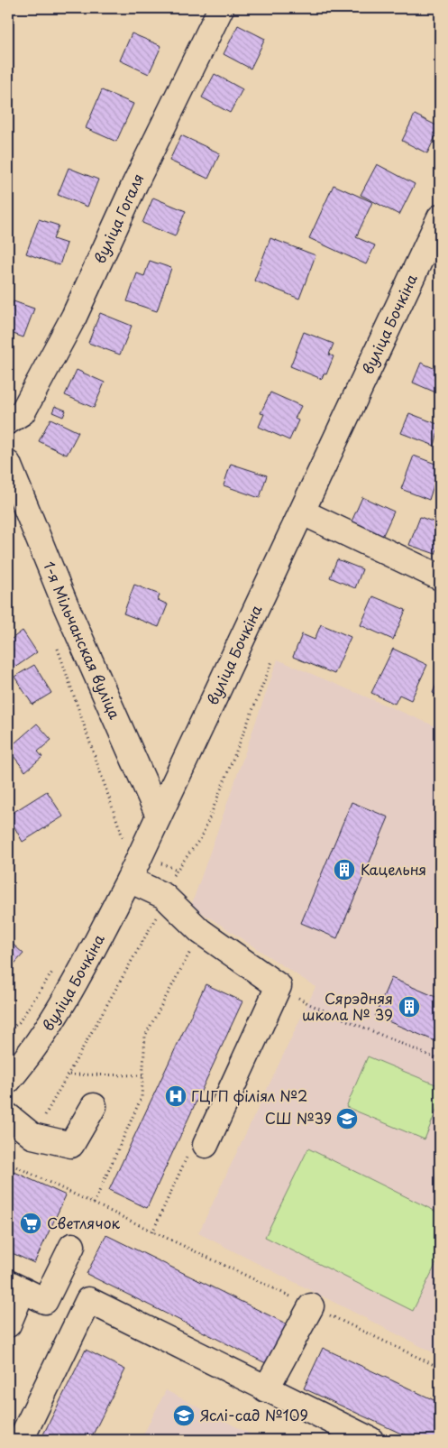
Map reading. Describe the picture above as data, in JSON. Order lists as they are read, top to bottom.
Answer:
{
  "streets": {
    "street": ["вуліца Гогаля", "вуліца Бочкіна", "1-я Мільчанская вуліца"]
  },
  "crossings": [
    ["вуліца Бочкіна", "1-я Мільчанская вуліца"]
  ],
  "places": {
    "building": ["Кацельня", "Сярэдняя школа № 39"],
    "hospital": ["ГЦГП філіял №2"],
    "school or university": ["СШ №39", "Яслі-сад №109"],
    "supermarket": ["Светлячок"]
  }
}
